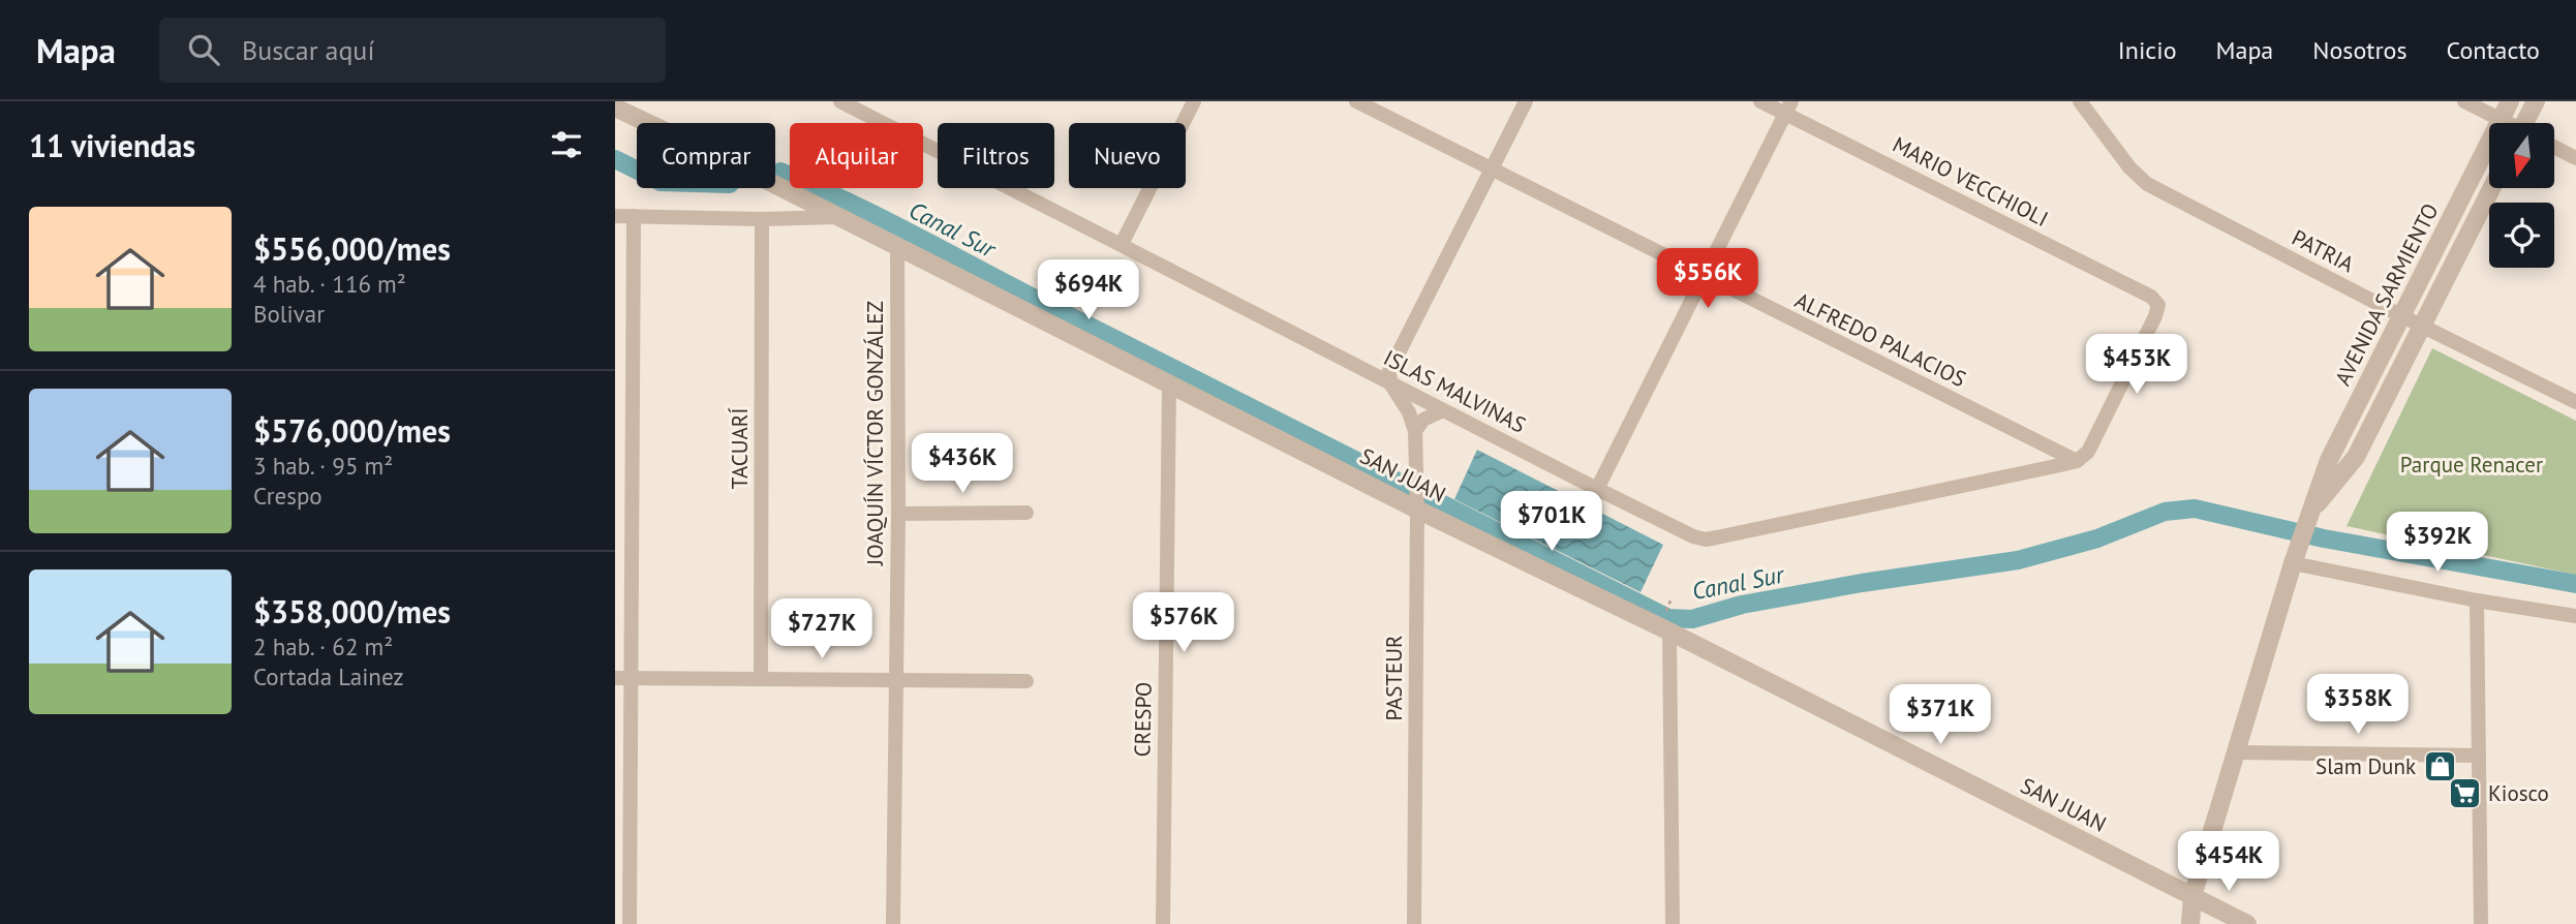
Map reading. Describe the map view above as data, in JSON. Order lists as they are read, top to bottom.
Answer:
{
  "streets": {
    "street": [
      "MARIO VECCHIOLI",
      "PATRIA",
      "AVENIDA SARMIENTO",
      "ALFREDO PALACIOS",
      "ISLAS MALVINAS",
      "JOAQUÍN VÍCTOR GONZÁLEZ",
      "TACUARÍ",
      "SAN JUAN",
      "PASTEUR",
      "CRESPO"
    ]
  },
  "crossings": [
    ["MARIO VECCHIOLI", "ALFREDO PALACIOS"],
    ["MARIO VECCHIOLI", "ISLAS MALVINAS"],
    ["PATRIA", "AVENIDA SARMIENTO"],
    ["AVENIDA SARMIENTO", "SAN JUAN"],
    ["ALFREDO PALACIOS", "ISLAS MALVINAS"],
    ["ISLAS MALVINAS", "PASTEUR"],
    ["JOAQUÍN VÍCTOR GONZÁLEZ", "SAN JUAN"],
    ["SAN JUAN", "PASTEUR"],
    ["SAN JUAN", "CRESPO"]
  ],
  "water": ["Canal Sur"],
  "parks": ["Parque Renacer"],
  "places": {
    "shop": ["Slam Dunk"],
    "supermarket": ["Kiosco"]
  },
  "north": "bottom",
  "page": {
    "header": "Mapa",
    "search": "Buscar aquí",
    "nav": [
      "Inicio",
      "Mapa",
      "Nosotros",
      "Contacto"
    ],
    "heading": "11 viviendas",
    "chip": [
      "Comprar",
      "Alquilar",
      "Filtros",
      "Nuevo"
    ],
    "list": [
      {
        "name": "$556,000/mes",
        "note": "4 hab. · 116 m² · Bolivar"
      },
      {
        "name": "$576,000/mes",
        "note": "3 hab. · 95 m² · Crespo"
      },
      {
        "name": "$358,000/mes",
        "note": "2 hab. · 62 m² · Cortada Lainez"
      }
    ],
    "price": [
      "$556K",
      "$694K",
      "$453K",
      "$436K",
      "$701K",
      "$392K",
      "$576K",
      "$727K",
      "$358K",
      "$371K",
      "$454K"
    ]
  }
}
